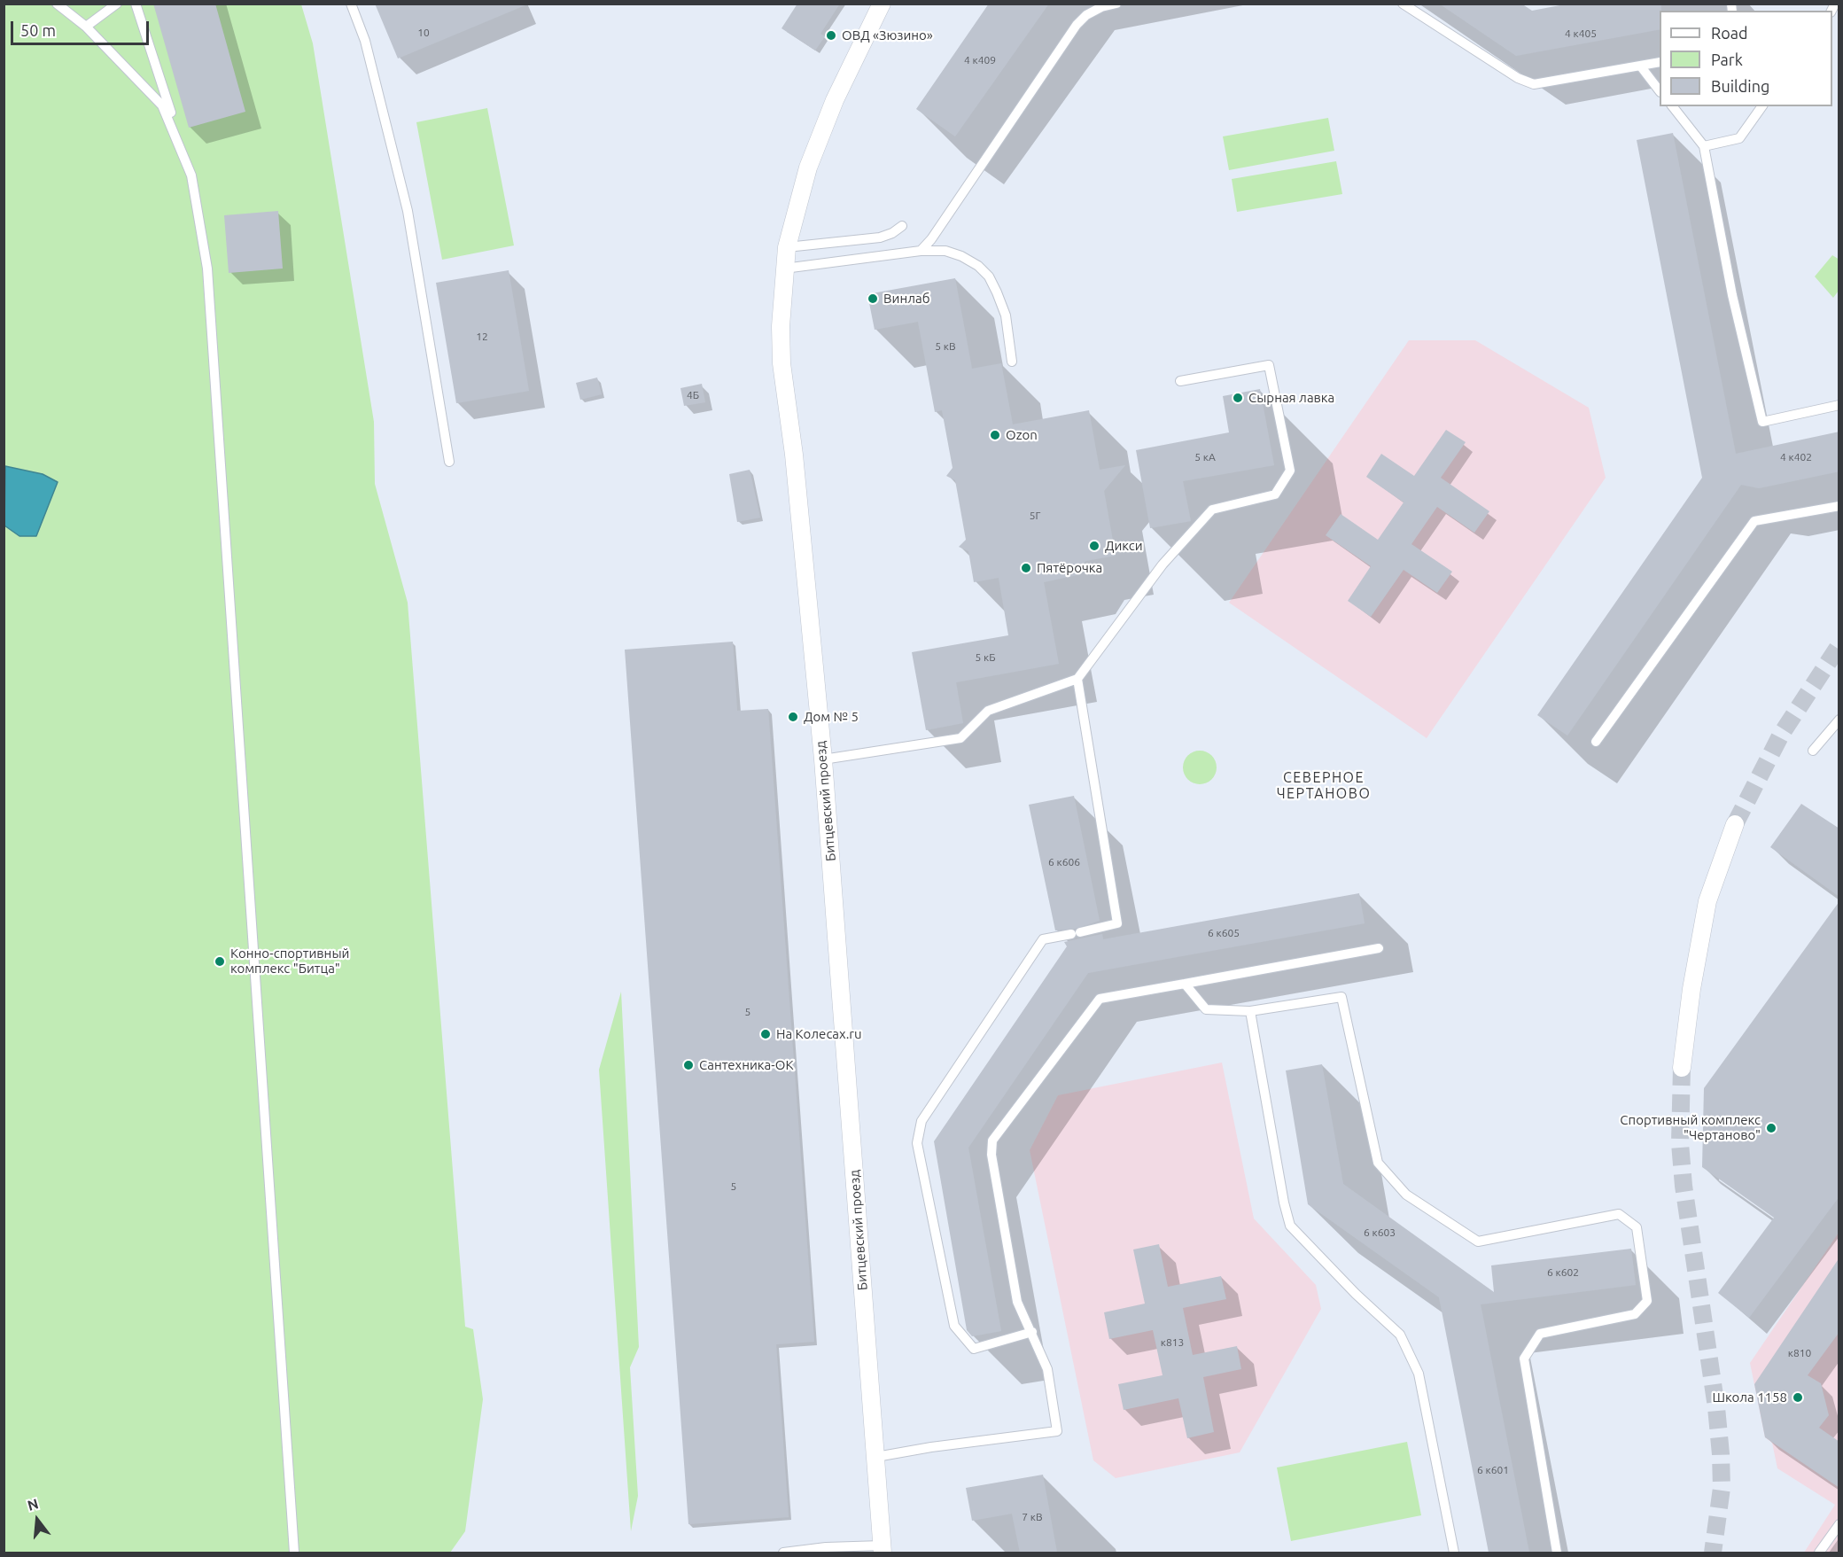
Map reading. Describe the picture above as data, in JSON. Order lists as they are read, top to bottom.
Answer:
{
  "streets": {
    "street": ["Битцевский проезд"]
  },
  "districts": ["СЕВЕРНОЕ ЧЕРТАНОВО"],
  "places": [
    "ОВД «Зюзино»",
    "Винлаб",
    "Сырная лавка",
    "Ozon",
    "Дикси",
    "Пятёрочка",
    "Дом № 5",
    "Конно-спортивный комплекс \"Битца\"",
    "На Колесах.ru",
    "Сантехника-ОК",
    "Спортивный комплекс \"Чертаново\"",
    "Школа 1158"
  ],
  "house_numbers": [
    "10",
    "4 к405",
    "4 к409",
    "12",
    "5 кВ",
    "4Б",
    "5 кА",
    "4 к402",
    "5Г",
    "5 кБ",
    "6 к606",
    "6 к605",
    "5",
    "5",
    "6 к603",
    "6 к602",
    "к813",
    "к810",
    "6 к601",
    "7 кВ"
  ],
  "legend": ["Road", "Park", "Building"],
  "scale_bar": "50 m",
  "north": "top"
}
